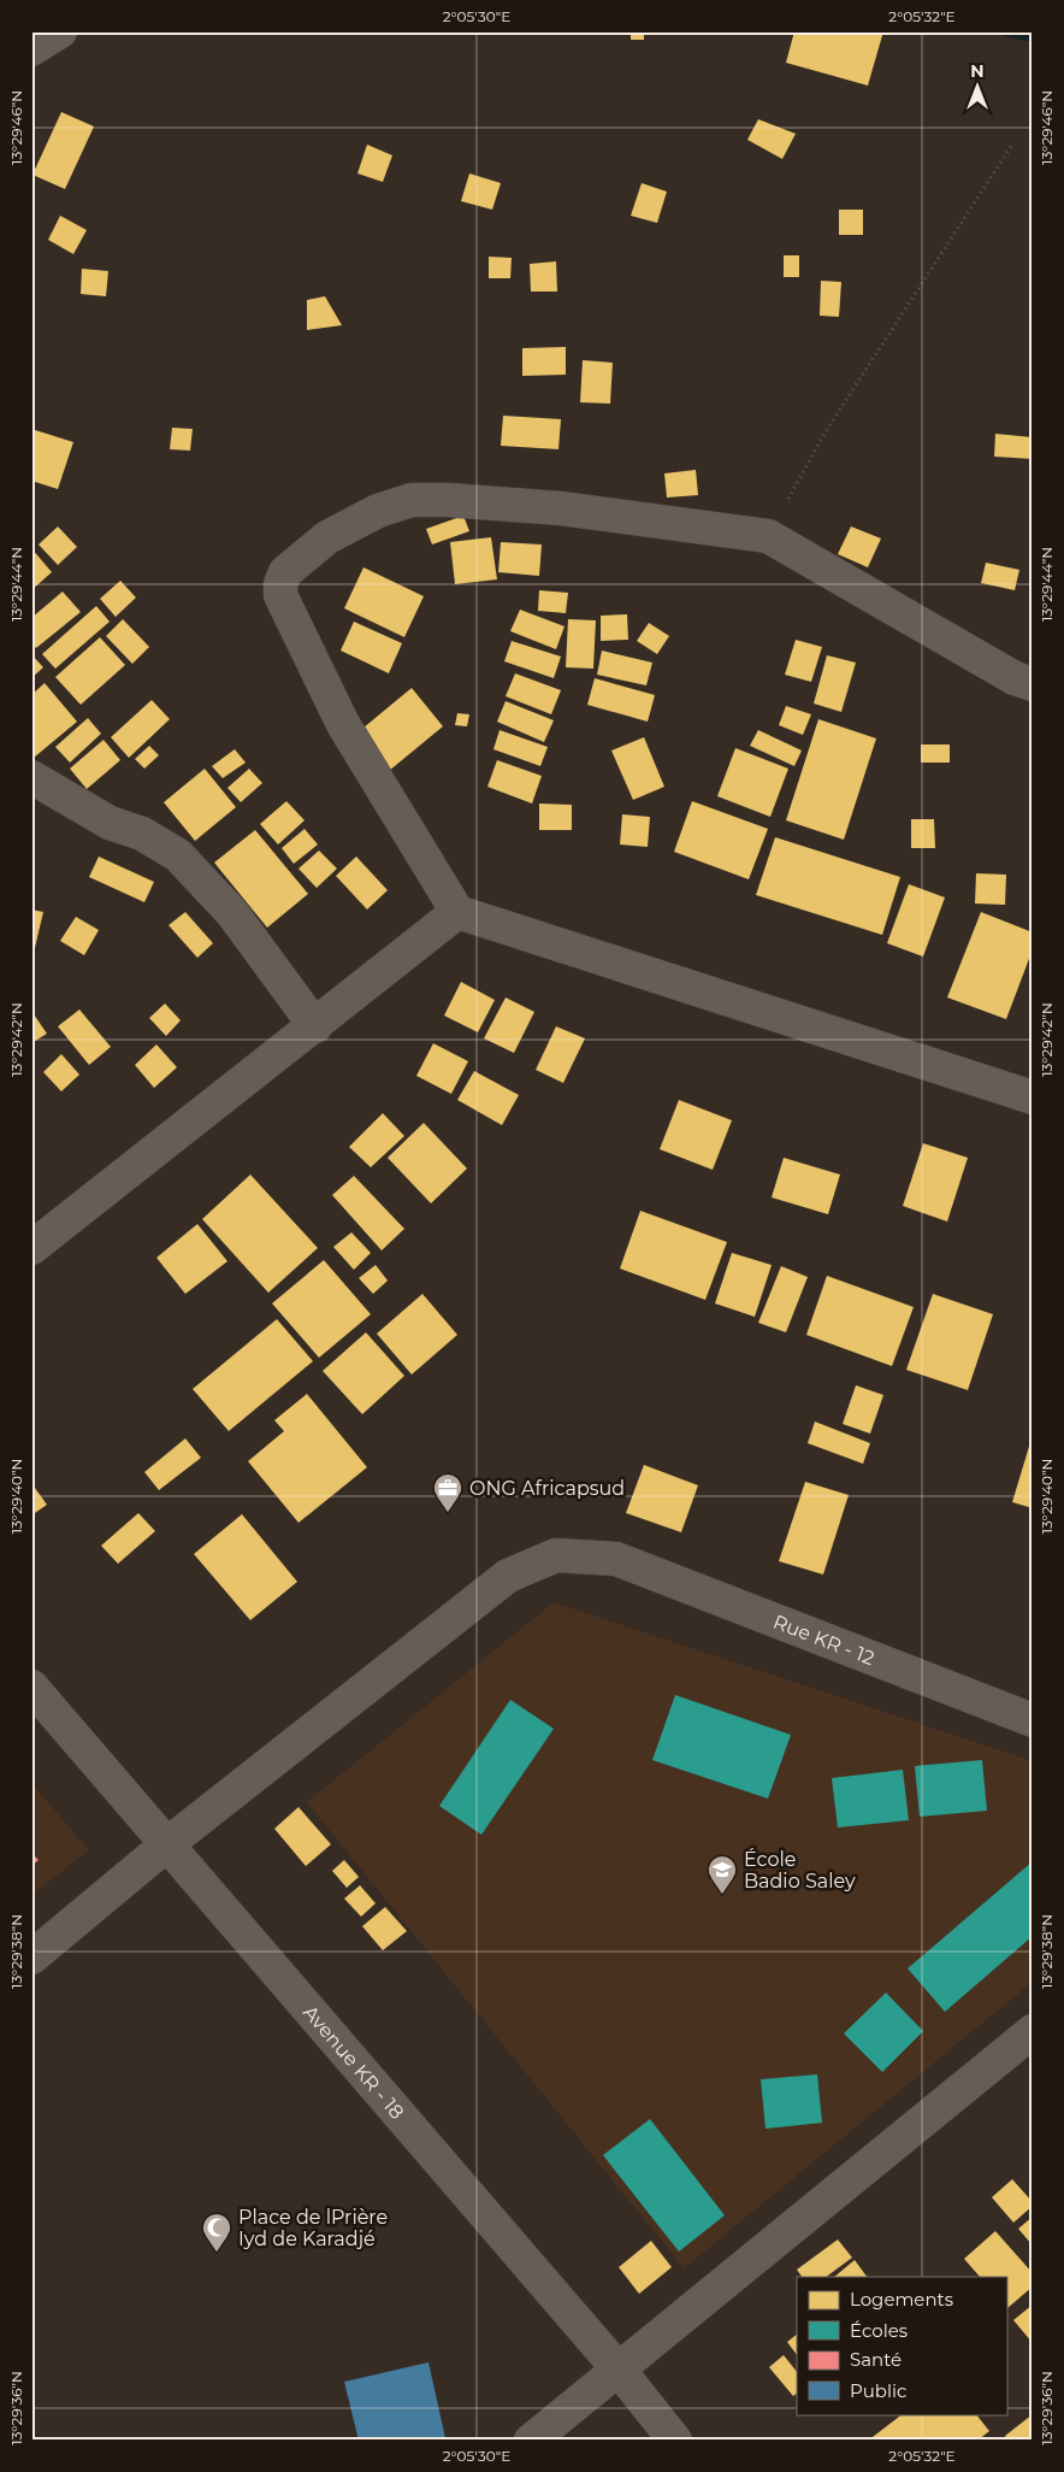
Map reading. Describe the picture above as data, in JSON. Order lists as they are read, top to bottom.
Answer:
{
  "streets": {
    "street": ["Rue KR - 12", "Avenue KR - 18"]
  },
  "crossings": [
    ["Rue KR - 12", "Avenue KR - 18"]
  ],
  "places": {
    "office": ["ONG Africapsud"],
    "school or university": ["École Badio Saley"],
    "mosque": ["Place de lPrière Iyd de Karadjé"]
  },
  "legend": [
    "Logements",
    "Écoles",
    "Santé",
    "Public"
  ],
  "north": "top",
  "coordinates": [
    "2°05'30\"E",
    "2°05'32\"E",
    "13°29'46\"N",
    "13°29'44\"N",
    "13°29'42\"N",
    "13°29'40\"N",
    "13°29'38\"N",
    "13°29'36\"N"
  ]
}
